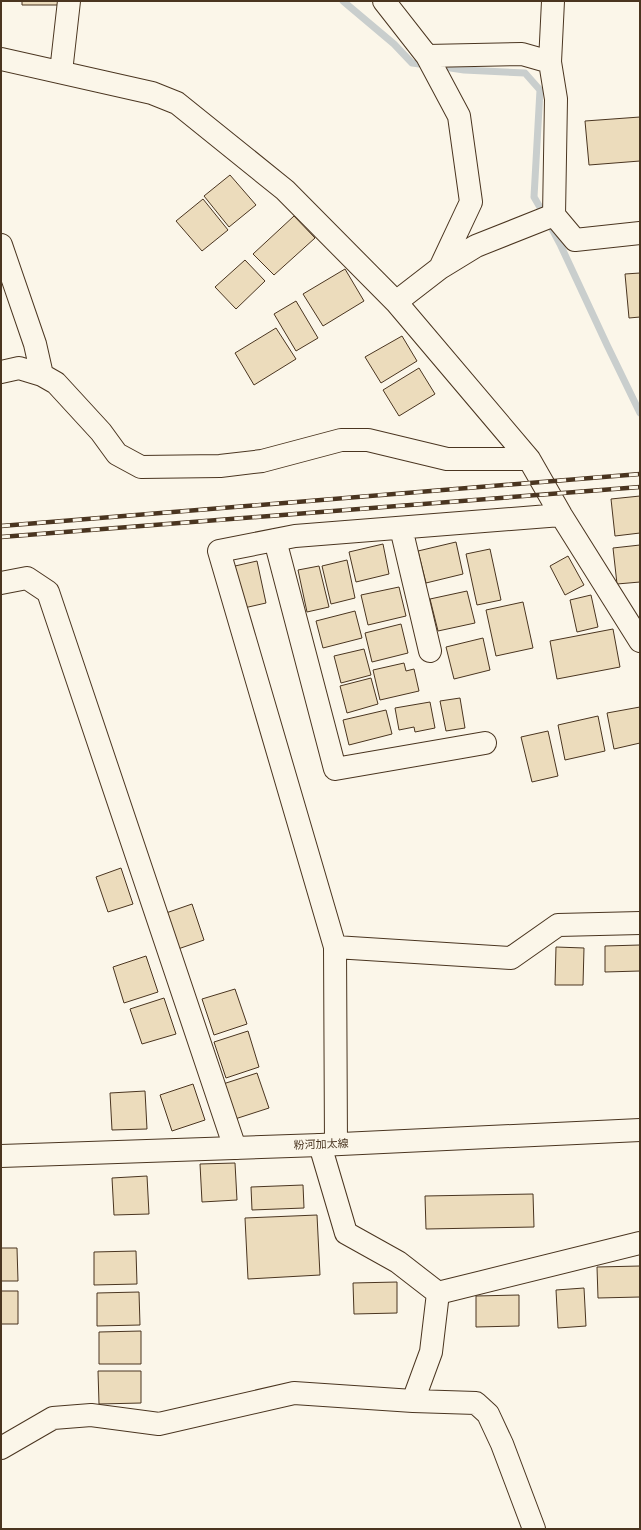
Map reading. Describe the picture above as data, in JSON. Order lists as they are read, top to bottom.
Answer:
{
  "streets": {
    "street": ["粉河加太線"]
  }
}
